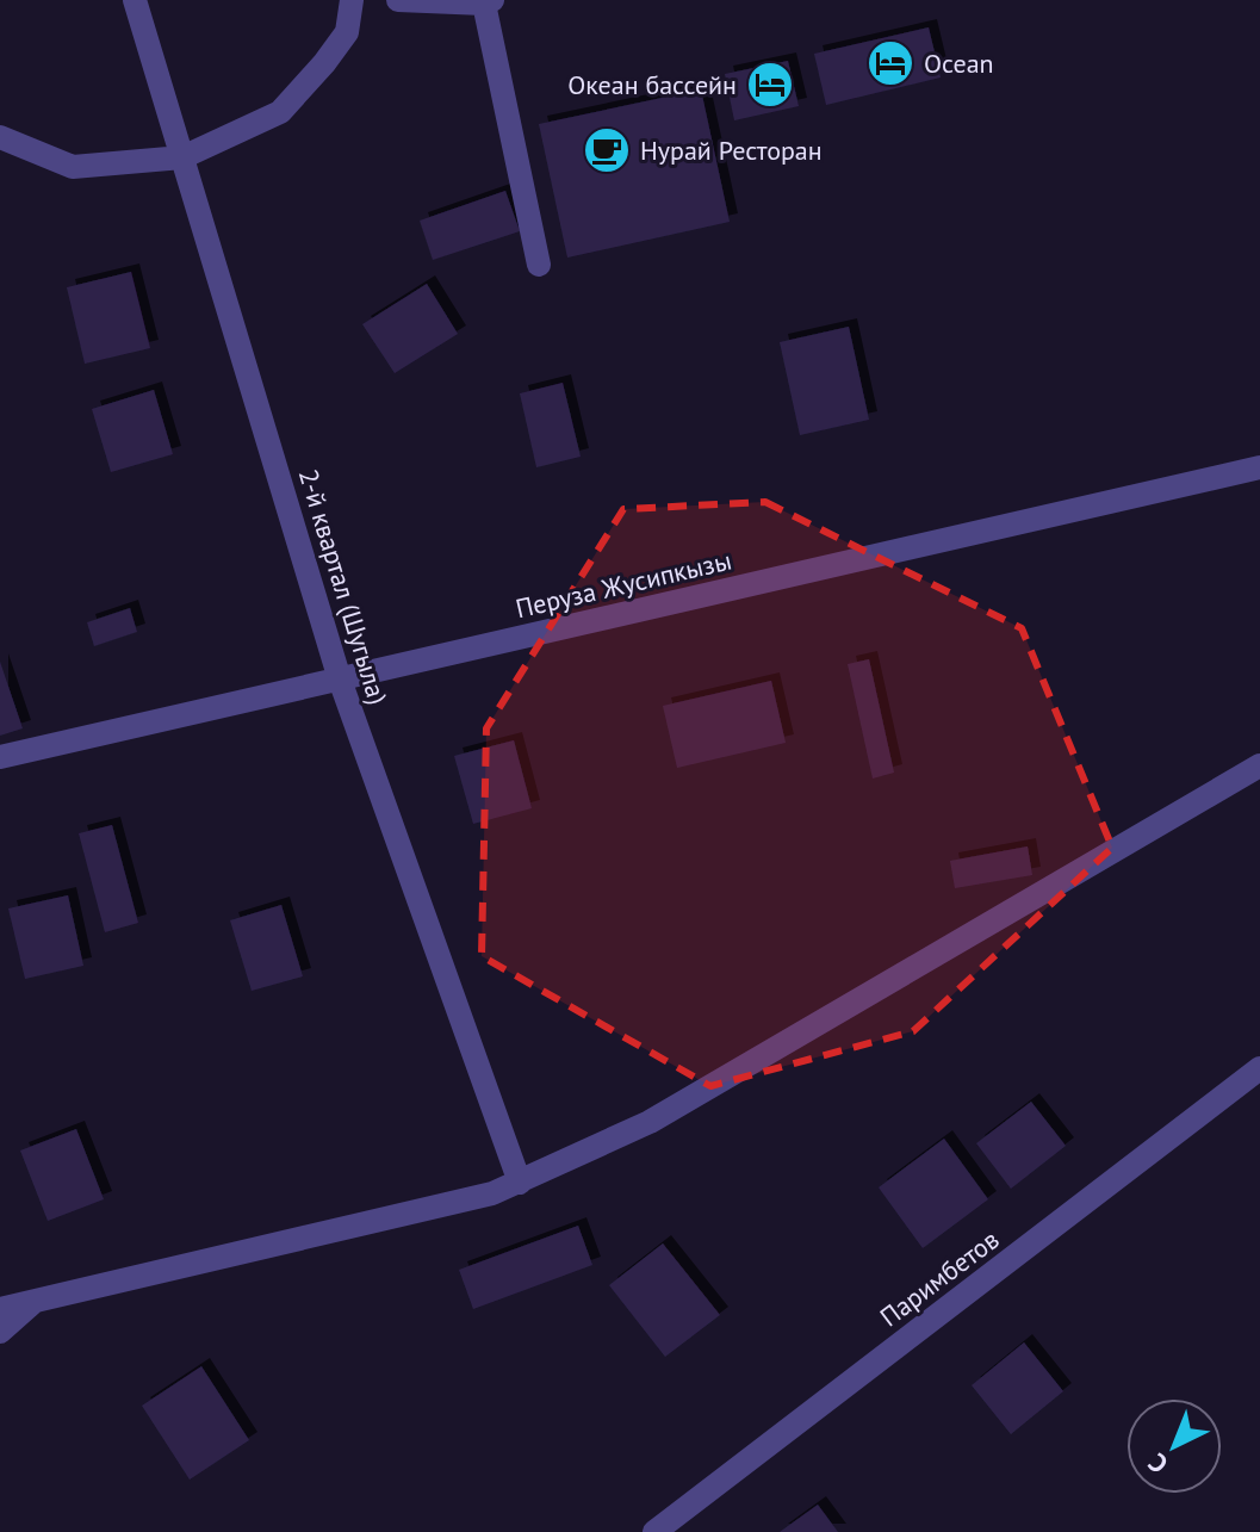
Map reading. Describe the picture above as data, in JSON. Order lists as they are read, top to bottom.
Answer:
{
  "streets": {
    "street": ["Перуза Жусипкызы", "2-й квартал (Шугыла)", "Паримбетов"]
  },
  "crossings": [
    ["Перуза Жусипкызы", "2-й квартал (Шугыла)"]
  ],
  "places": {
    "hotel": ["Ocean", "Океан бассейн"],
    "cafe": ["Нурай Ресторан"]
  },
  "north": "bottom left"
}
